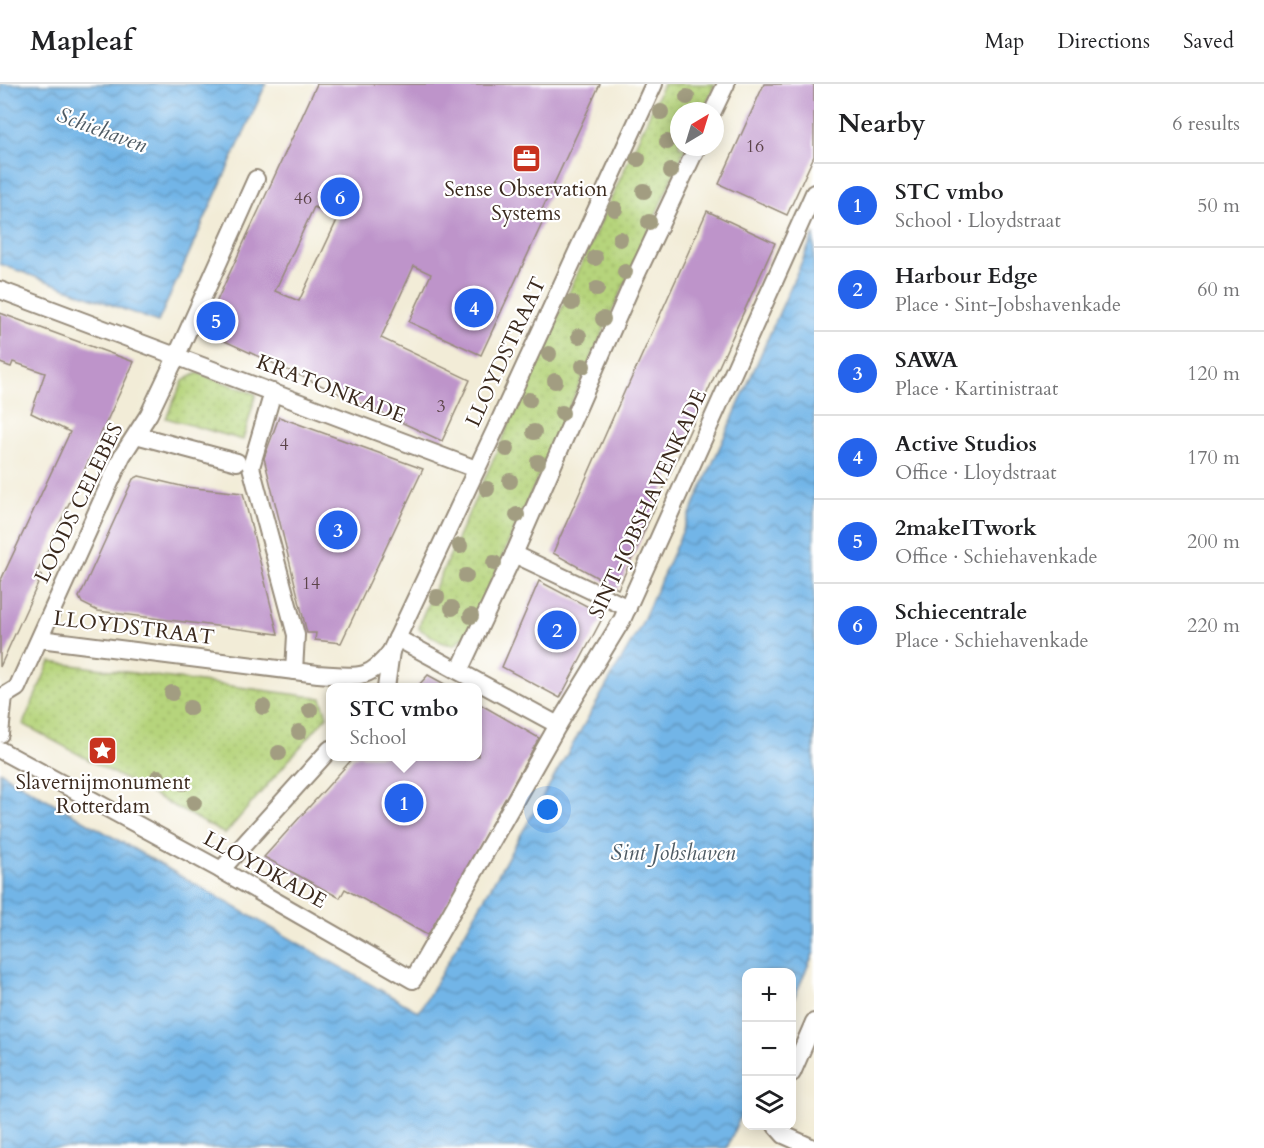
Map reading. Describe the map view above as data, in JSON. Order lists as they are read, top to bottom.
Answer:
{
  "streets": {
    "street": [
      "LLOYDSTRAAT",
      "KRATONKADE",
      "LOODS CELEBES",
      "SINT-JOBSHAVENKADE",
      "LLOYDKADE"
    ]
  },
  "crossings": [
    ["LLOYDSTRAAT", "KRATONKADE"],
    ["LLOYDSTRAAT", "LOODS CELEBES"],
    ["KRATONKADE", "LOODS CELEBES"],
    ["SINT-JOBSHAVENKADE", "LLOYDKADE"]
  ],
  "water": ["Schiehaven", "Sint Jobshaven"],
  "places": {
    "office": ["Sense Observation Systems"],
    "place": ["Slavernijmonument Rotterdam"]
  },
  "house_numbers": [
    "16",
    "46",
    "3",
    "4",
    "14"
  ],
  "north": "top right",
  "page": {
    "header": "Mapleaf",
    "nav": ["Map", "Directions", "Saved"],
    "heading": ["Nearby", "6 results"],
    "list": [
      {
        "mark": "1",
        "name": "STC vmbo",
        "note": "School · Lloydstraat",
        "value": "50 m"
      },
      {
        "mark": "2",
        "name": "Harbour Edge",
        "note": "Place · Sint-Jobshavenkade",
        "value": "60 m"
      },
      {
        "mark": "3",
        "name": "SAWA",
        "note": "Place · Kartinistraat",
        "value": "120 m"
      },
      {
        "mark": "4",
        "name": "Active Studios",
        "note": "Office · Lloydstraat",
        "value": "170 m"
      },
      {
        "mark": "5",
        "name": "2makeITwork",
        "note": "Office · Schiehavenkade",
        "value": "200 m"
      },
      {
        "mark": "6",
        "name": "Schiecentrale",
        "note": "Place · Schiehavenkade",
        "value": "220 m"
      }
    ],
    "pins": [
      "6",
      "4",
      "5",
      "3",
      "2",
      "1"
    ],
    "popup": ["STC vmbo", "School"],
    "map_buttons": ["+", "−"]
  }
}
